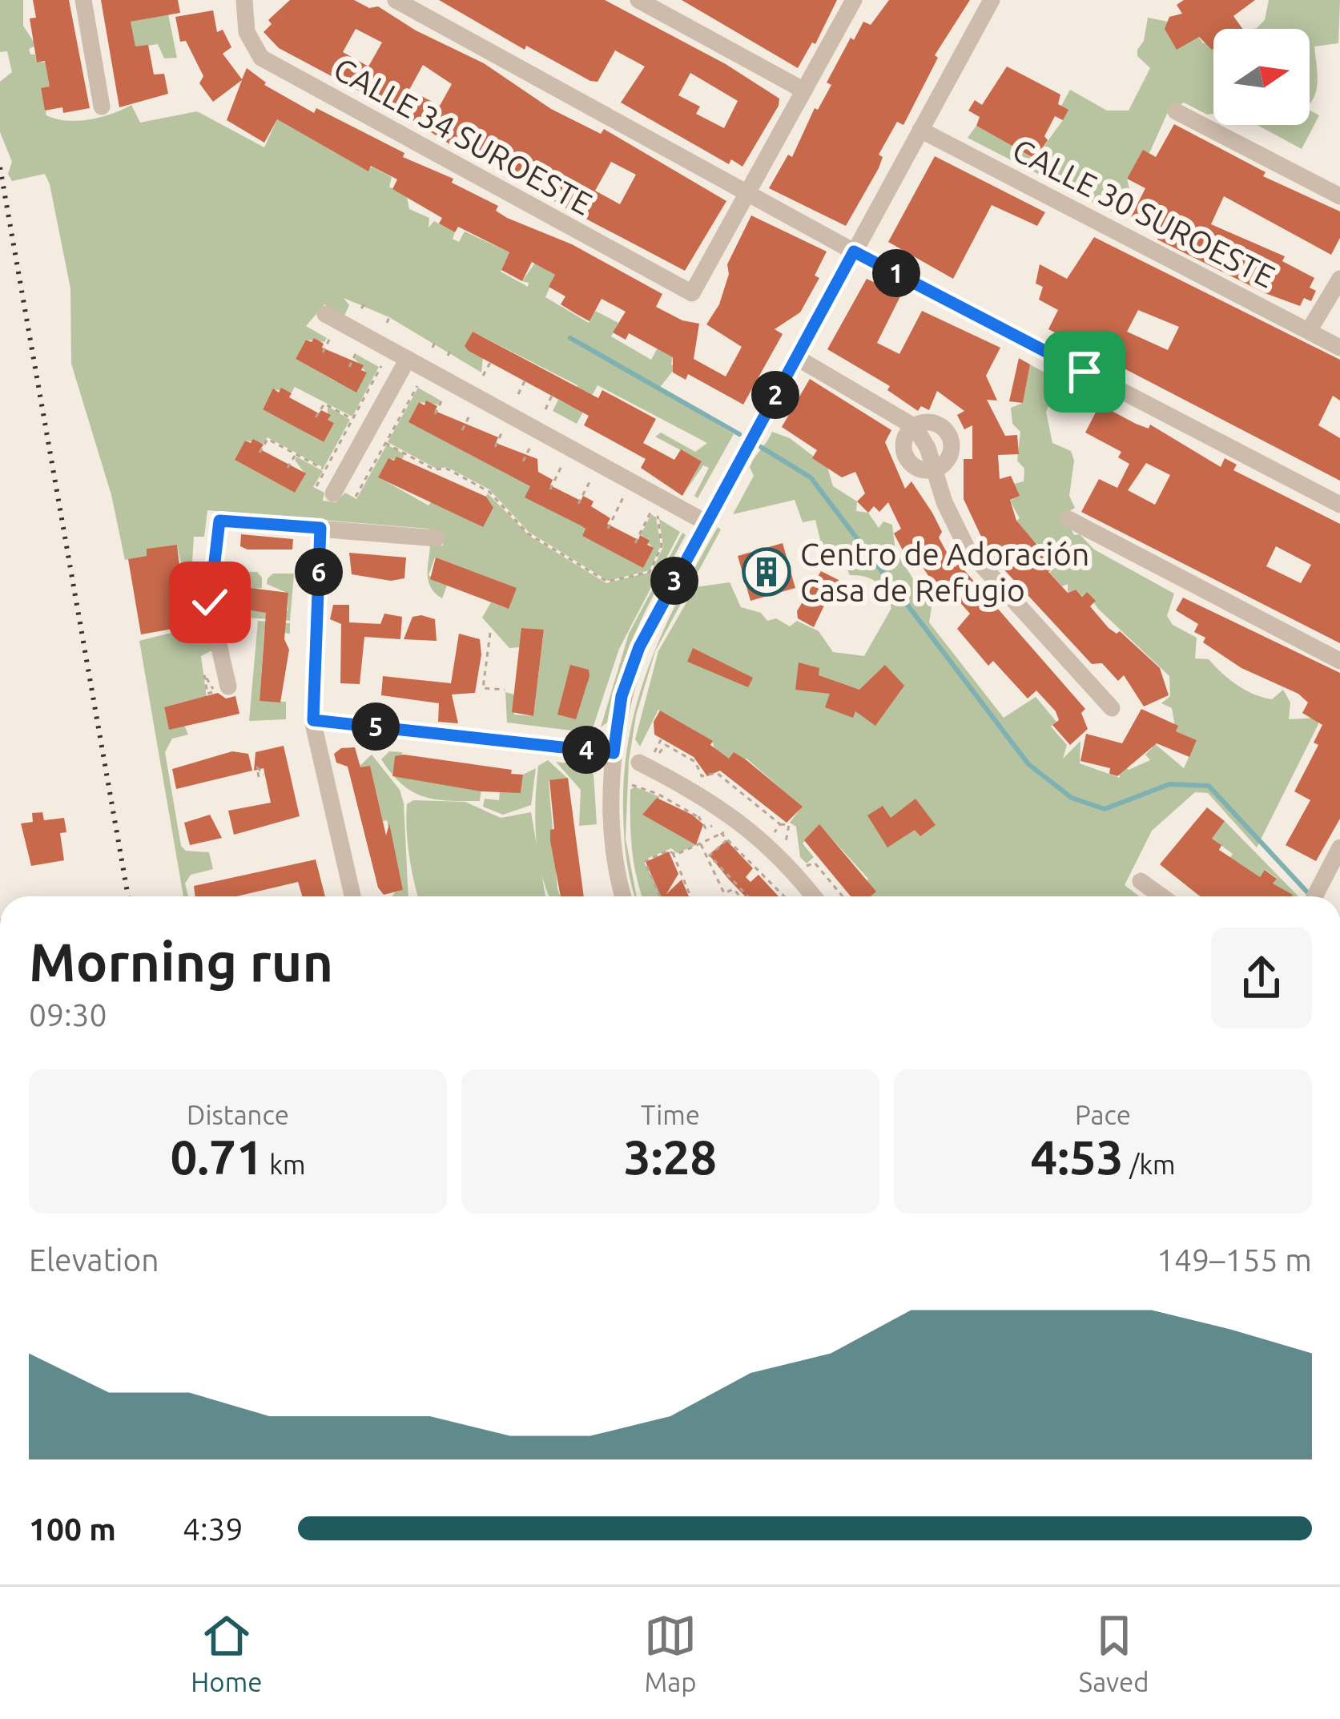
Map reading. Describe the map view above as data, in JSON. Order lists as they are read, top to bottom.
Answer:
{
  "streets": {
    "street": ["CALLE 34 SUROESTE", "CALLE 30 SUROESTE"]
  },
  "places": {
    "building": ["Centro de Adoración Casa de Refugio"]
  },
  "north": "right",
  "page": {
    "pins": [
      "1",
      "2",
      "6",
      "3",
      "5",
      "4"
    ],
    "heading": ["Morning run", "09:30"],
    "stats": [
      ["Distance", "0.71 km"],
      ["Time", "3:28"],
      ["Pace", "4:53 /km"]
    ],
    "chart": ["Elevation", "149–155 m"],
    "list": [
      {
        "name": "100 m",
        "note": "4:39"
      }
    ],
    "tabs": ["Home", "Map", "Saved"]
  }
}
